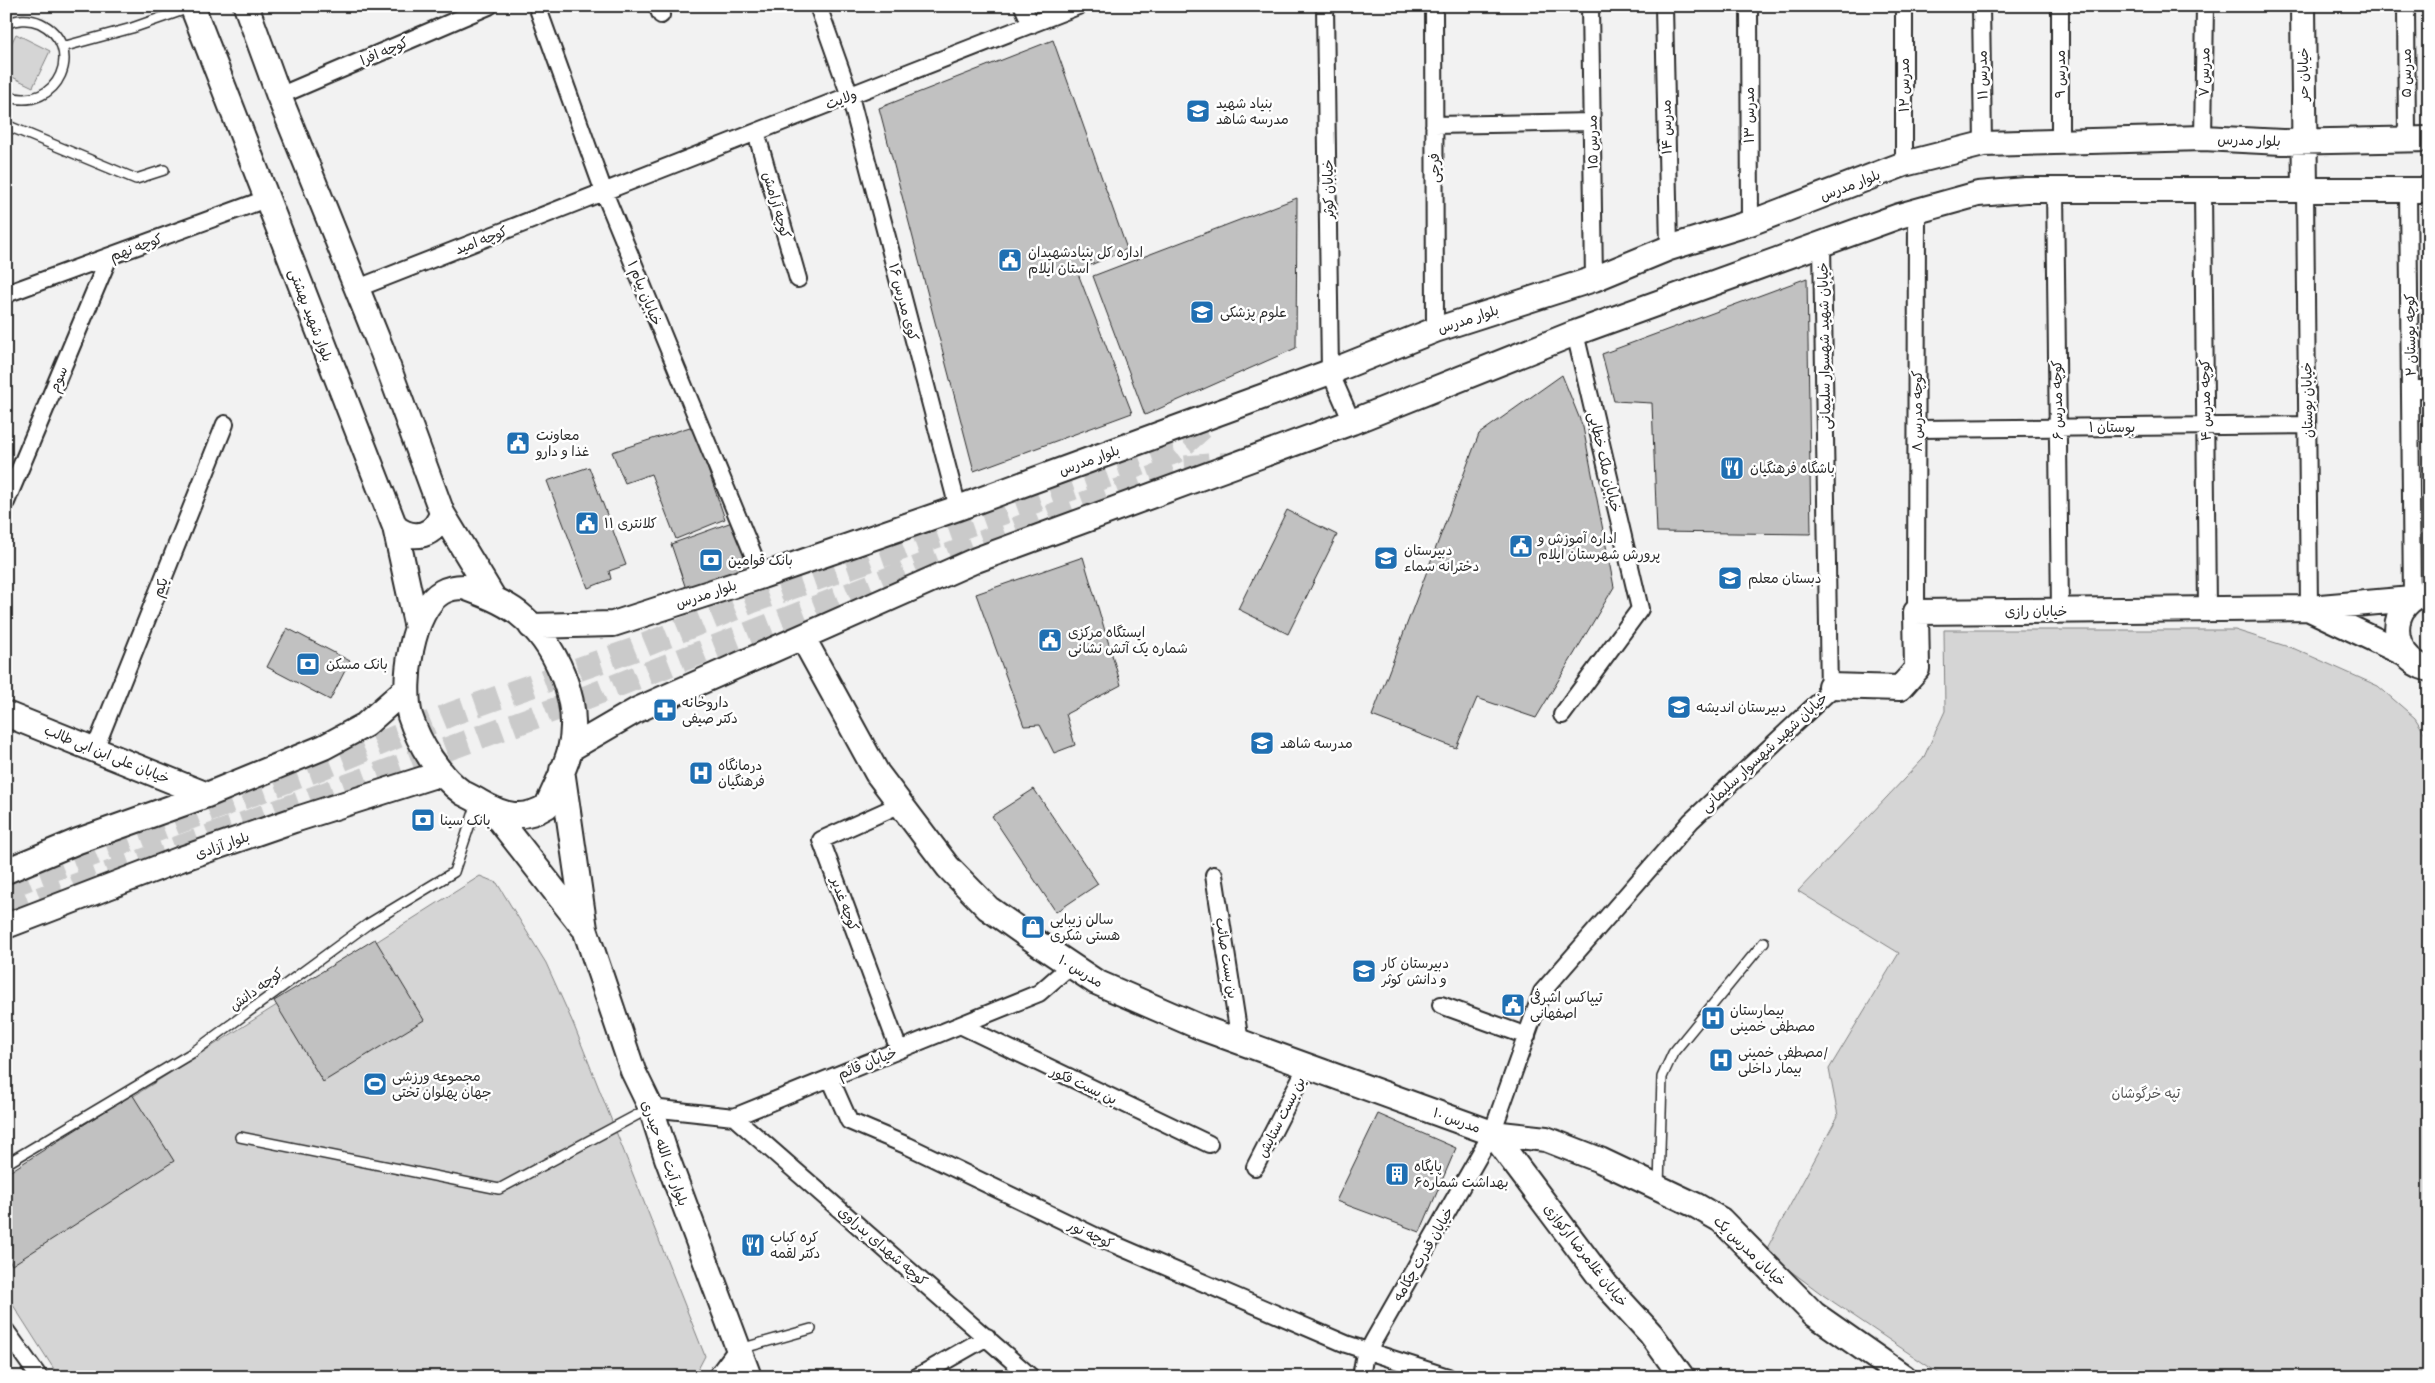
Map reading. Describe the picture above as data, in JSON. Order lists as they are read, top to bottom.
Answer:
{
  "streets": {
    "main road": [
      "خیابان حر",
      "بلوار مدرس",
      "بلوار شهید بهشتی",
      "خیابان رازی",
      "خیابان علی ابن ابی طالب",
      "بلوار آزادی",
      "مدرس ۱۰",
      "بلوار آیت الله حیدری",
      "خیابان مدرس یک",
      "خیابان غلامرضا ارکوازی"
    ],
    "street": [
      "کوچه افرا",
      "مدرس ۷",
      "مدرس ۵",
      "مدرس ۹",
      "مدرس ۱۱",
      "مدرس ۱۲",
      "ولایت",
      "مدرس ۱۳",
      "مدرس ۱۴",
      "مدرس ۱۵",
      "فرجی",
      "خیابان کوثر",
      "کوچه آرامش",
      "کوچه امید",
      "کوچه نهم",
      "خیابان پیام ۱",
      "کوی مدرس ۱۶",
      "کوچه بوستان ۲",
      "خیابان شهید شهسوار سلیمانی",
      "سوم",
      "کوچه مدرس ۶",
      "کوچه مدرس ۴",
      "خیابان بوستان",
      "کوچه مدرس ۸",
      "بوستان ۱",
      "خیابان ملک خطایی",
      "یکم",
      "کوچه غدیر",
      "بن بست صائب",
      "خیابان قائم",
      "بن بست فکور",
      "بن بست ستایش",
      "کوچه نور",
      "کوچه شهدای بدراوی",
      "خیابان قدرت چکامه"
    ],
    "lane": ["کوچه دانش"]
  },
  "crossings": [
    ["مدرس ۷", "بلوار مدرس"],
    ["مدرس ۵", "بلوار مدرس"],
    ["مدرس ۹", "بلوار مدرس"],
    ["خیابان حر", "بلوار مدرس"],
    ["خیابان حر", "خیابان بوستان"],
    ["مدرس ۱۱", "بلوار مدرس"],
    ["مدرس ۱۲", "بلوار مدرس"],
    ["ولایت", "کوچه آرامش"],
    ["ولایت", "کوچه امید"],
    ["ولایت", "خیابان پیام ۱"],
    ["ولایت", "کوی مدرس ۱۶"],
    ["مدرس ۱۳", "بلوار مدرس"],
    ["مدرس ۱۴", "بلوار مدرس"],
    ["بلوار مدرس", "مدرس ۱۵"],
    ["بلوار مدرس", "فرجی"],
    ["بلوار مدرس", "خیابان کوثر"],
    ["بلوار مدرس", "خیابان پیام ۱"],
    ["بلوار مدرس", "کوی مدرس ۱۶"],
    ["کوچه امید", "خیابان پیام ۱"],
    ["کوچه نهم", "بلوار شهید بهشتی"],
    ["کوچه نهم", "سوم"],
    ["کوچه بوستان ۲", "خیابان رازی"],
    ["خیابان شهید شهسوار سلیمانی", "مدرس ۱۰"],
    ["خیابان شهید شهسوار سلیمانی", "خیابان مدرس یک"],
    ["خیابان شهید شهسوار سلیمانی", "خیابان قدرت چکامه"],
    ["خیابان شهید شهسوار سلیمانی", "خیابان غلامرضا ارکوازی"],
    ["کوچه مدرس ۶", "بوستان ۱"],
    ["کوچه مدرس ۶", "خیابان رازی"],
    ["کوچه مدرس ۴", "بوستان ۱"],
    ["کوچه مدرس ۴", "خیابان رازی"],
    ["خیابان بوستان", "بوستان ۱"],
    ["خیابان بوستان", "خیابان رازی"],
    ["کوچه مدرس ۸", "بوستان ۱"],
    ["کوچه مدرس ۸", "خیابان رازی"],
    ["یکم", "خیابان علی ابن ابی طالب"],
    ["کوچه غدیر", "مدرس ۱۰"],
    ["کوچه غدیر", "خیابان قائم"],
    ["بن بست صائب", "مدرس ۱۰"],
    ["مدرس ۱۰", "خیابان قائم"],
    ["مدرس ۱۰", "بن بست ستایش"],
    ["مدرس ۱۰", "خیابان مدرس یک"],
    ["مدرس ۱۰", "خیابان قدرت چکامه"],
    ["مدرس ۱۰", "خیابان غلامرضا ارکوازی"],
    ["کوچه دانش", "بلوار آیت الله حیدری"],
    ["خیابان قائم", "بن بست فکور"],
    ["خیابان قائم", "بلوار آیت الله حیدری"],
    ["خیابان قائم", "کوچه نور"],
    ["خیابان قائم", "کوچه شهدای بدراوی"],
    ["کوچه نور", "خیابان قدرت چکامه"],
    ["خیابان مدرس یک", "خیابان قدرت چکامه"],
    ["خیابان مدرس یک", "خیابان غلامرضا ارکوازی"],
    ["خیابان قدرت چکامه", "خیابان غلامرضا ارکوازی"]
  ],
  "parks": ["تپه خرگوشان"],
  "places": {
    "school or university": [
      "بنیاد شهید مدرسه شاهد",
      "علوم پزشکی",
      "دبیرستان دخترانه سماء",
      "دبستان معلم",
      "دبیرستان اندیشه",
      "مدرسه شاهد",
      "دبیرستان کار و دانش کوثر"
    ],
    "public building": [
      "اداره کل بنیادشهیدان استان ایلام",
      "معاونت غذا و دارو",
      "کلانتری ۱۱",
      "اداره آموزش و پرورش شهرستان ایلام",
      "ایستگاه مرکزی شماره یک آتش نشانی",
      "تیپاکس اشرفی اصفهانی"
    ],
    "restaurant": ["باشگاه فرهنگیان", "کره کباب دکتر لقمه"],
    "bank": ["بانک قوامین", "بانک مسکن", "بانک سینا"],
    "pharmacy": ["داروخانه دکتر صیفی"],
    "hospital": ["درمانگاه فرهنگیان", "بیمارستان مصطفی خمینی", "مصطفی خمینی/ بیمار داخلی"],
    "shop": ["سالن زیبایی هستی شکری"],
    "sports": ["مجموعه ورزشی جهان پهلوان تختی"],
    "building": ["پایگاه بهداشت شماره۶"]
  }
}
